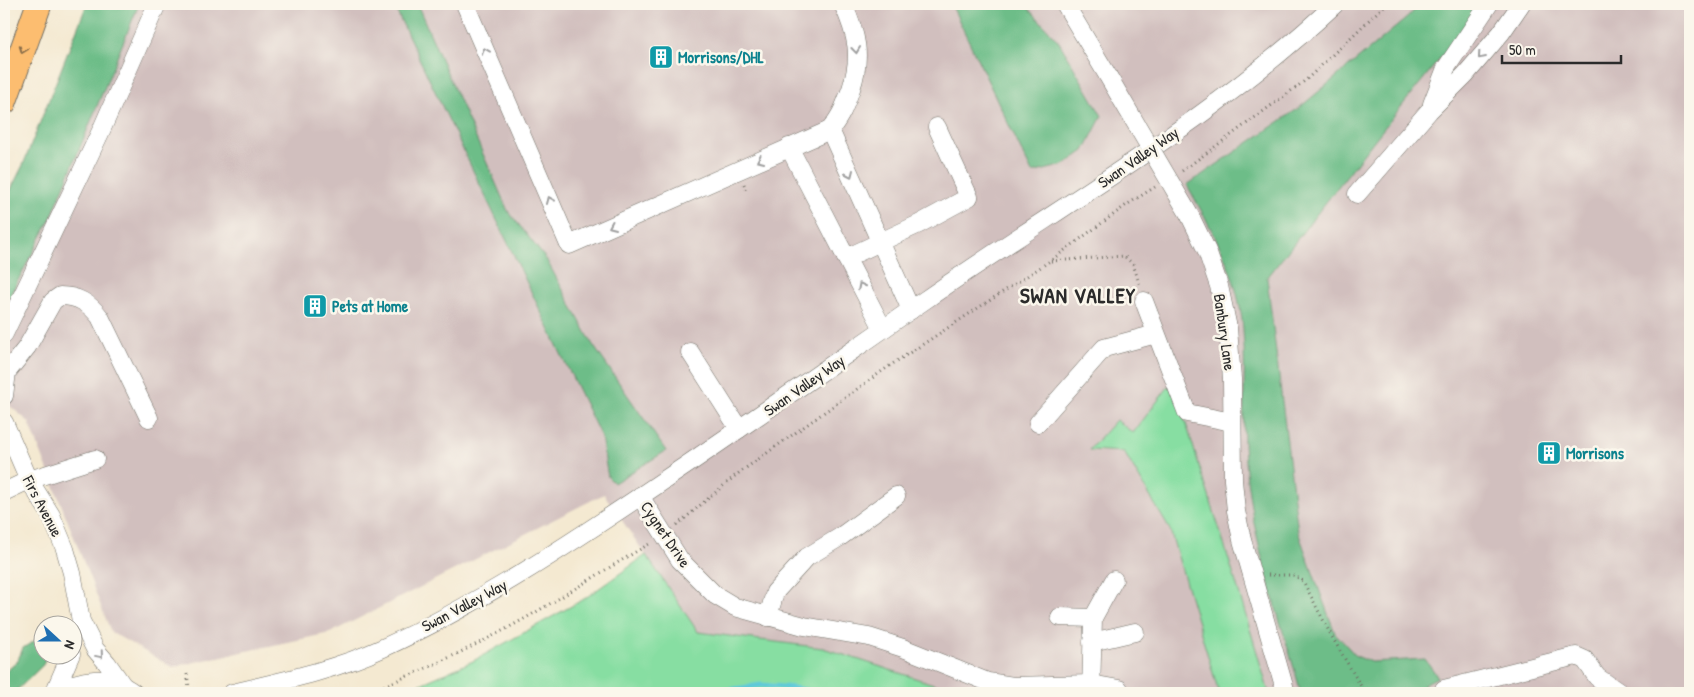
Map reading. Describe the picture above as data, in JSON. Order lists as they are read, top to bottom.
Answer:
{
  "streets": {
    "street": [
      "Swan Valley Way",
      "Banbury Lane",
      "Firs Avenue",
      "Cygnet Drive"
    ]
  },
  "crossings": [
    ["Swan Valley Way", "Cygnet Drive"]
  ],
  "districts": ["SWAN VALLEY"],
  "places": {
    "building": ["Morrisons/DHL", "Pets at Home", "Morrisons"]
  },
  "scale_bar": "50 m",
  "north": "right"
}
